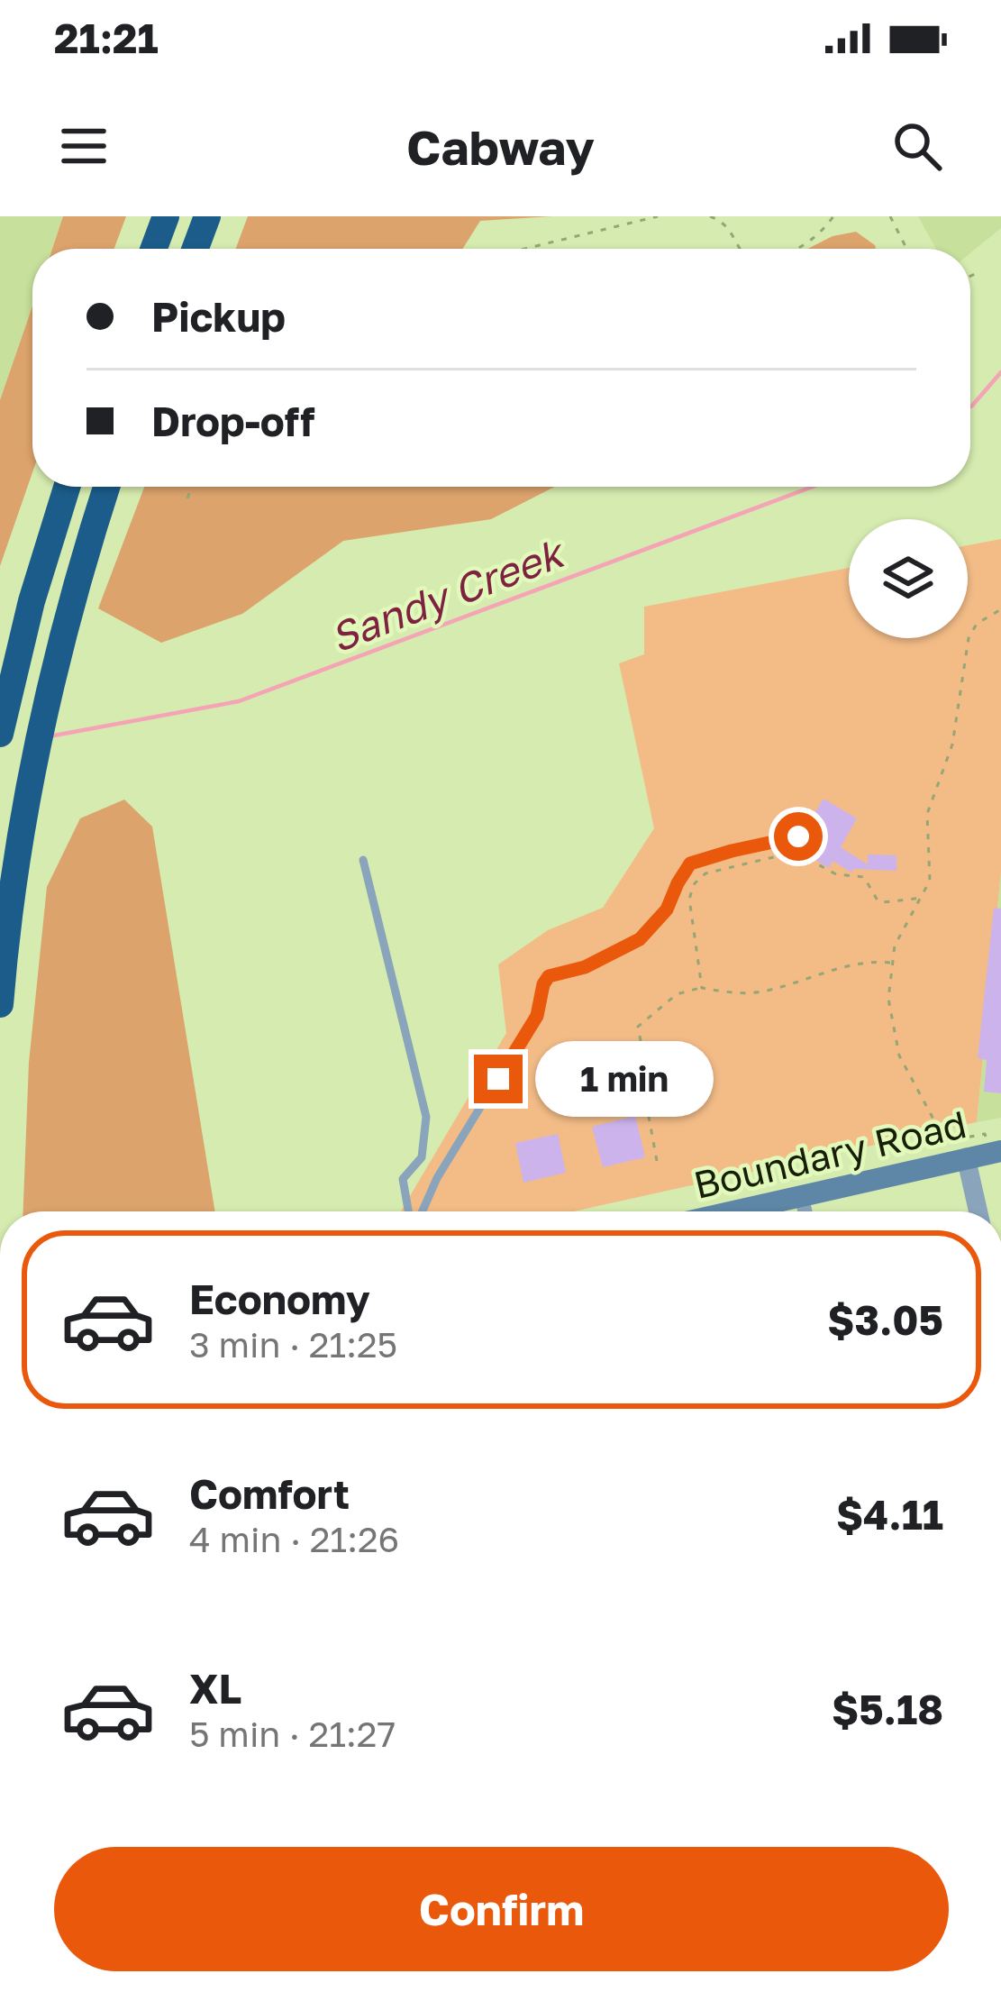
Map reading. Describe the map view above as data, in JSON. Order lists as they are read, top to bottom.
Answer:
{
  "streets": {
    "main road": ["Boundary Road"]
  },
  "water": ["Sandy Creek"],
  "page": {
    "status": "21:21",
    "header": "Cabway",
    "banner": ["Pickup", "Drop-off"],
    "bubble": "1 min",
    "list": [
      {
        "name": "Economy",
        "note": "3 min · 21:25",
        "value": "$3.05"
      },
      {
        "name": "Comfort",
        "note": "4 min · 21:26",
        "value": "$4.11"
      },
      {
        "name": "XL",
        "note": "5 min · 21:27",
        "value": "$5.18"
      }
    ],
    "buttons": "Confirm"
  }
}
